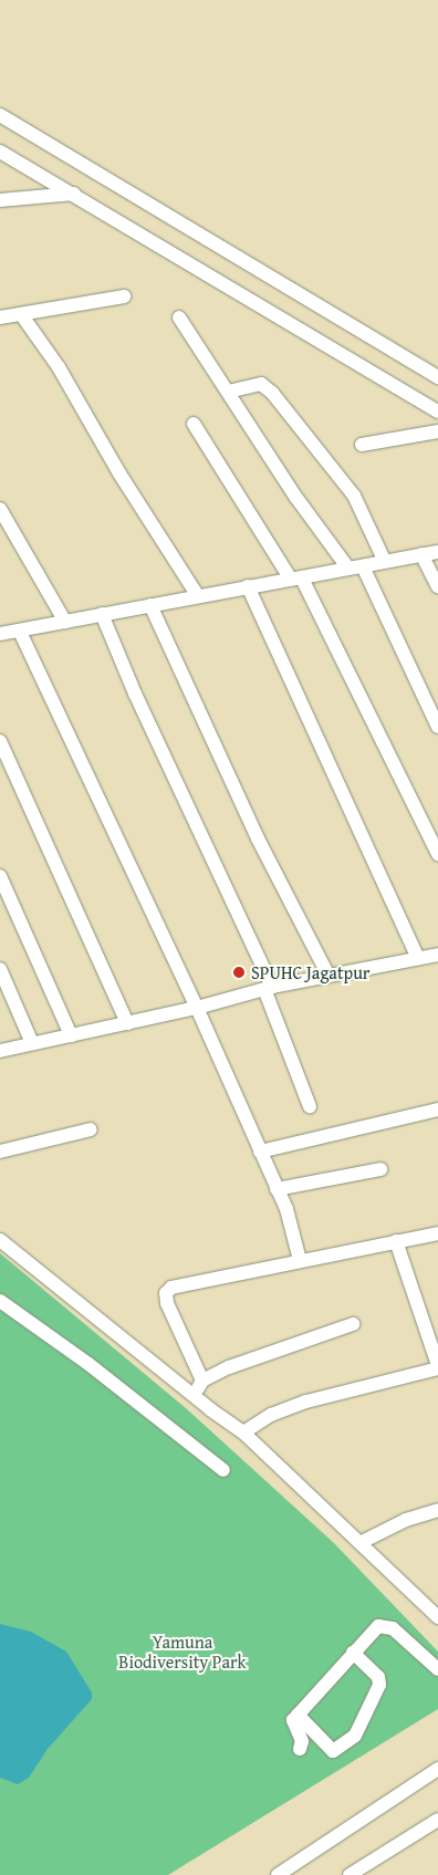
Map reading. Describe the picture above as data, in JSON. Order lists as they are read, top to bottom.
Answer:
{
  "parks": ["Yamuna Biodiversity Park"],
  "places": ["SPUHC Jagatpur"]
}
